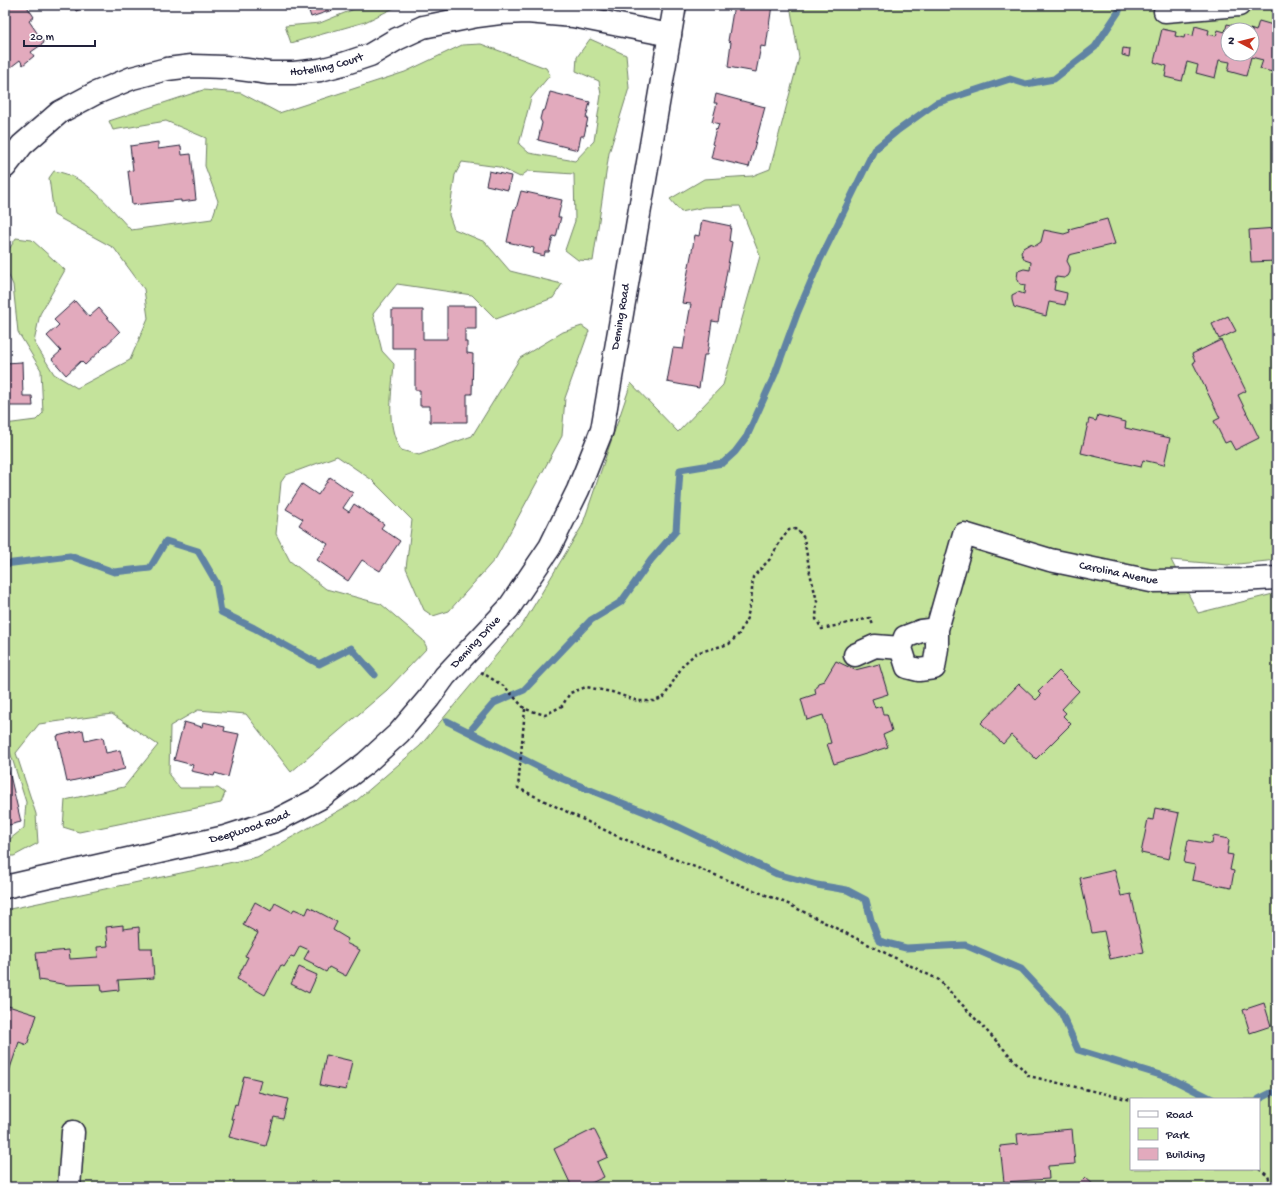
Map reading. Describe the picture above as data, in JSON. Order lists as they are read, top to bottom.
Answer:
{
  "streets": {
    "street": [
      "Hotelling Court",
      "Deming Road",
      "Carolina Avenue",
      "Deming Drive",
      "Deepwood Road"
    ]
  },
  "crossings": [
    ["Hotelling Court", "Deming Road"],
    ["Deming Road", "Deming Drive"],
    ["Deming Drive", "Deepwood Road"]
  ],
  "legend": ["Road", "Park", "Building"],
  "scale_bar": "20 m",
  "north": "left"
}
